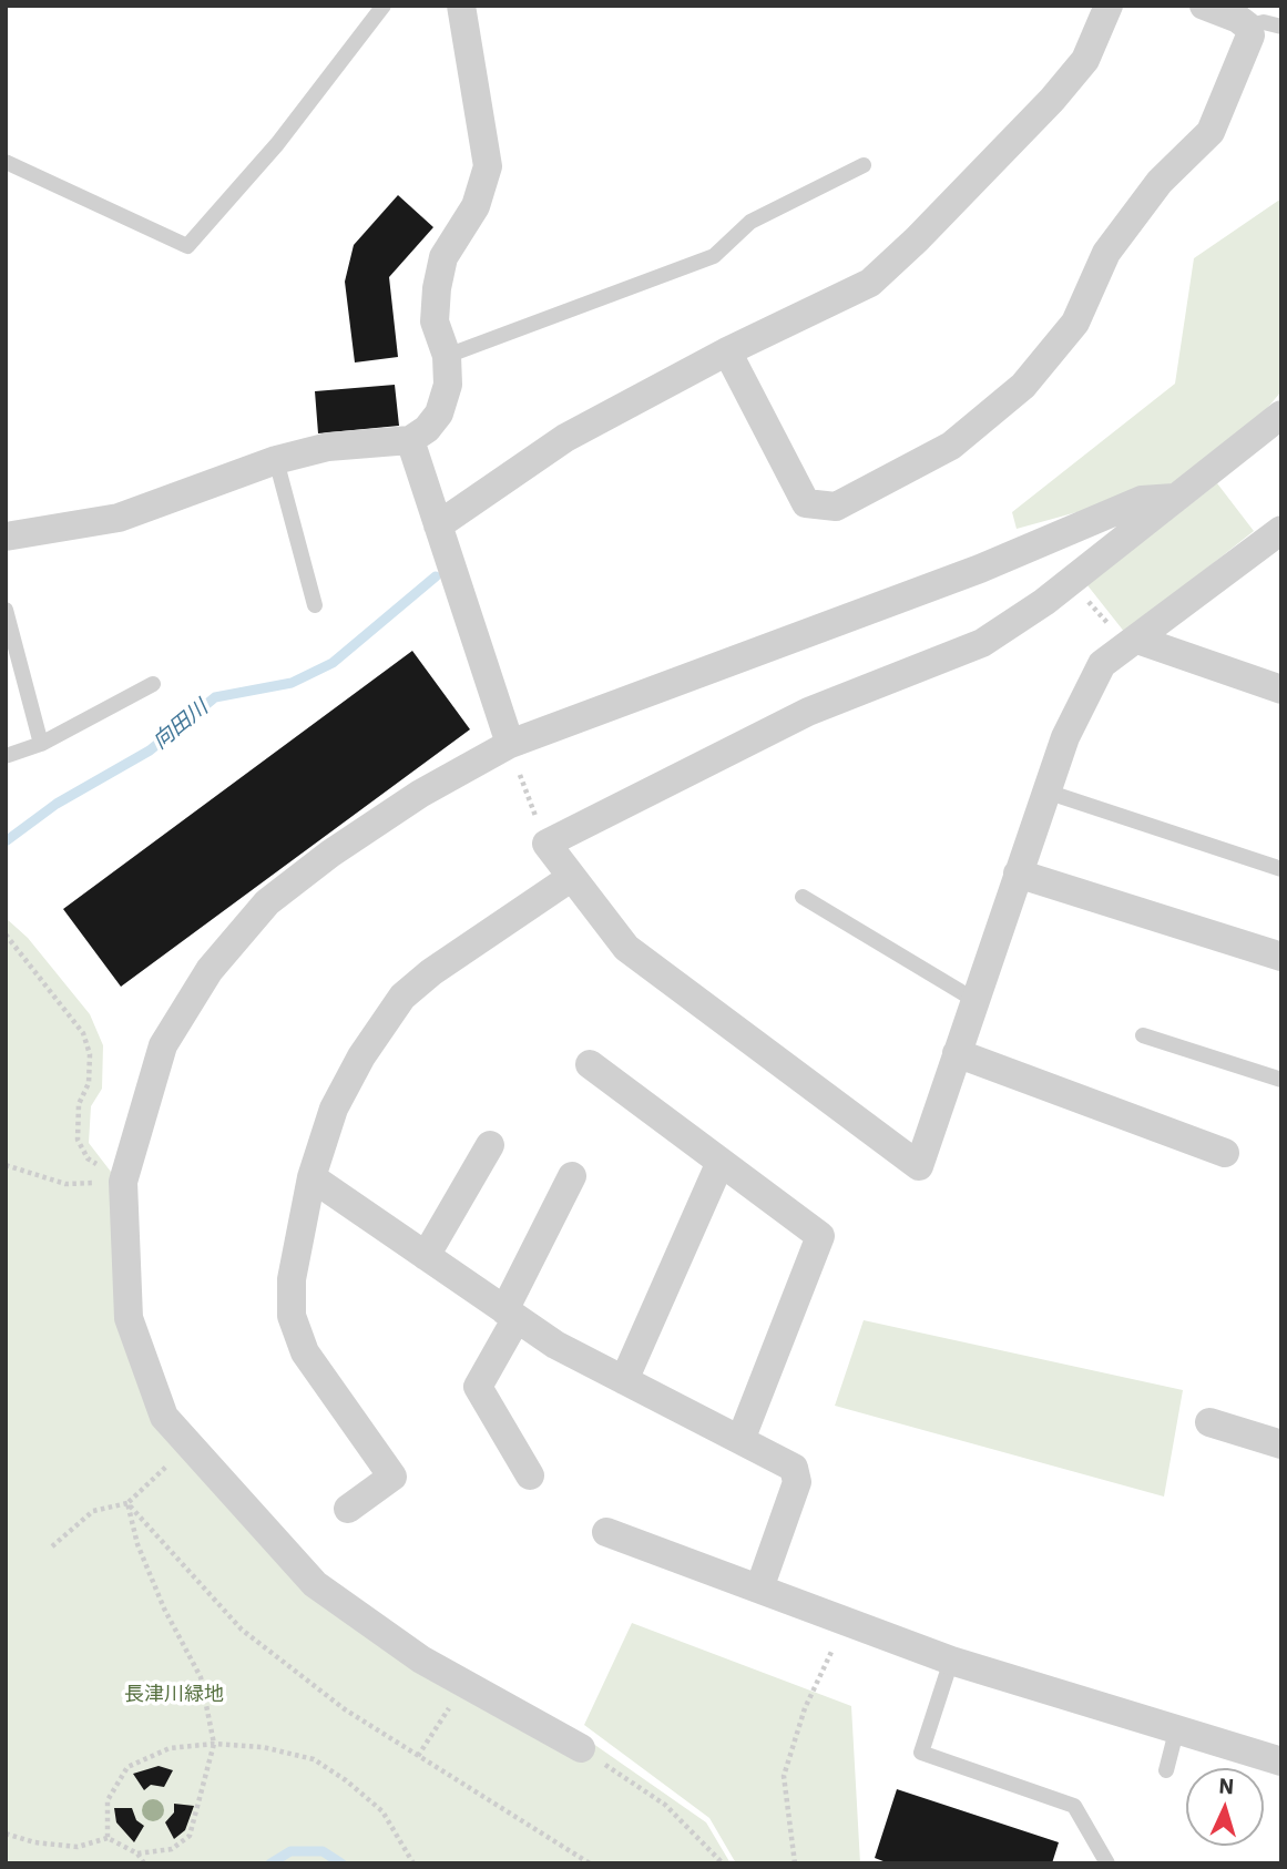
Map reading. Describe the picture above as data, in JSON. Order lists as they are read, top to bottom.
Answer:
{
  "water": ["向田川"],
  "parks": ["長津川緑地"],
  "north": "top"
}
